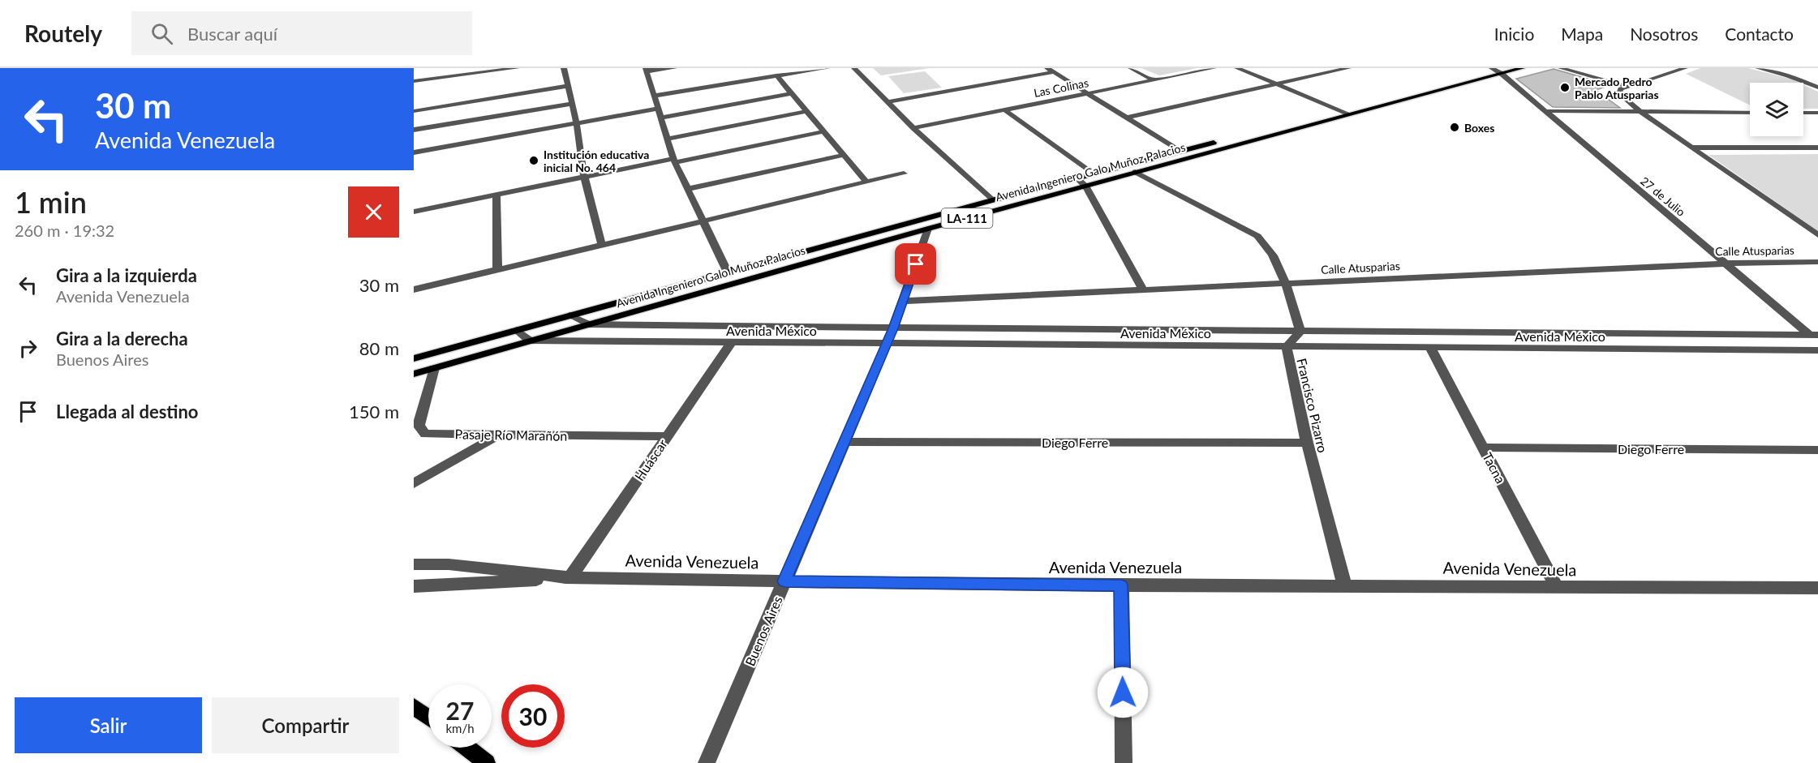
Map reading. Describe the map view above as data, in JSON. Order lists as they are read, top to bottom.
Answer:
{
  "streets": {
    "main road": ["Avenida Ingeniero Galo Muñoz Palacios", "LA-111"],
    "street": [
      "Las Colinas",
      "27 de Julio",
      "Calle Atusparias",
      "Avenida México",
      "Francisco Pizarro",
      "Pasaje Río Marañón",
      "Diego Ferre",
      "Huáscar",
      "Tacna",
      "Avenida Venezuela",
      "Buenos Aires"
    ]
  },
  "crossings": [
    ["Avenida Ingeniero Galo Muñoz Palacios", "27 de Julio"],
    ["Avenida Ingeniero Galo Muñoz Palacios", "Avenida México"],
    ["Avenida Ingeniero Galo Muñoz Palacios", "Pasaje Río Marañón"],
    ["Avenida Ingeniero Galo Muñoz Palacios", "Buenos Aires"],
    ["27 de Julio", "Calle Atusparias"],
    ["27 de Julio", "Avenida México"],
    ["Calle Atusparias", "Buenos Aires"],
    ["Avenida México", "Francisco Pizarro"],
    ["Avenida México", "Huáscar"],
    ["Avenida México", "Tacna"],
    ["Avenida México", "Buenos Aires"],
    ["Francisco Pizarro", "Diego Ferre"],
    ["Francisco Pizarro", "Avenida Venezuela"],
    ["Pasaje Río Marañón", "Huáscar"],
    ["Diego Ferre", "Tacna"],
    ["Diego Ferre", "Buenos Aires"],
    ["Huáscar", "Avenida Venezuela"],
    ["Tacna", "Avenida Venezuela"],
    ["Avenida Venezuela", "Buenos Aires"]
  ],
  "places": ["Mercado Pedro Pablo Atusparias", "Boxes", "Institución educativa inicial No. 464"],
  "page": {
    "header": "Routely",
    "search": "Buscar aquí",
    "nav": [
      "Inicio",
      "Mapa",
      "Nosotros",
      "Contacto"
    ],
    "turn": ["30 m", "Avenida Venezuela"],
    "heading": ["1 min", "260 m · 19:32"],
    "list": [
      {
        "name": "Gira a la izquierda",
        "note": "Avenida Venezuela",
        "value": "30 m"
      },
      {
        "name": "Gira a la derecha",
        "note": "Buenos Aires",
        "value": "80 m"
      },
      {
        "name": "Llegada al destino",
        "value": "150 m"
      }
    ],
    "speed": "27 km/h",
    "limit": "30",
    "buttons": ["Salir", "Compartir"]
  }
}
